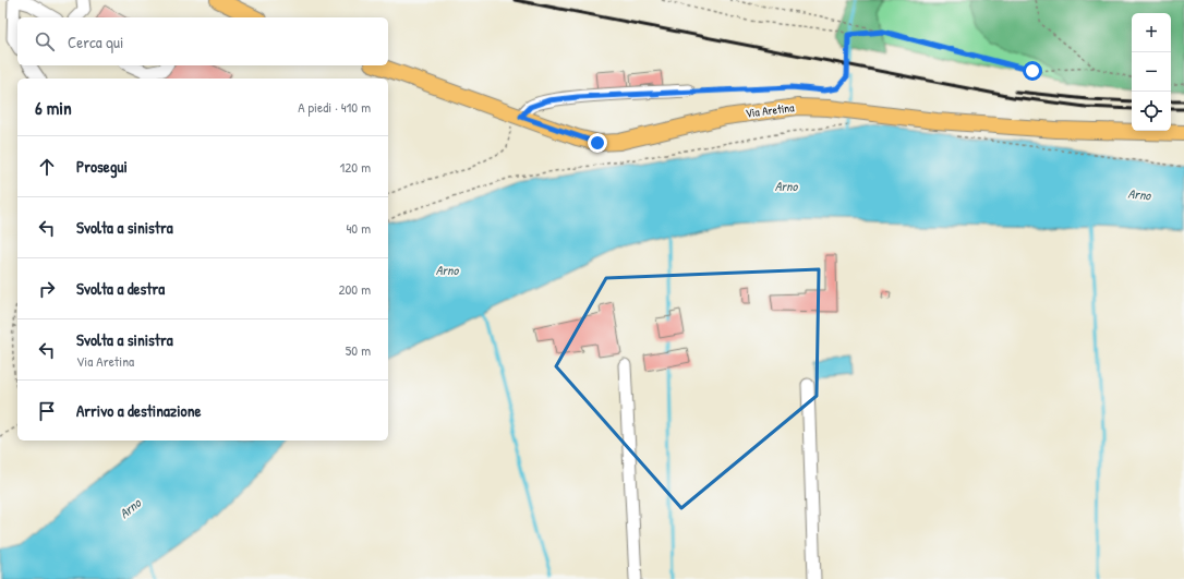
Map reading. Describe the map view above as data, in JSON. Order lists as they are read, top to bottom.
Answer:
{
  "streets": {
    "main road": ["Via Aretina"]
  },
  "water": ["Arno"],
  "page": {
    "map_buttons": ["+", "−"],
    "search": "Cerca qui",
    "heading": ["6 min", "A piedi · 410 m"],
    "list": [
      ["Prosegui", "120 m"],
      ["Svolta a sinistra", "40 m"],
      ["Svolta a destra", "200 m"],
      ["Svolta a sinistra", "Via Aretina", "50 m"],
      "Arrivo a destinazione"
    ]
  }
}
